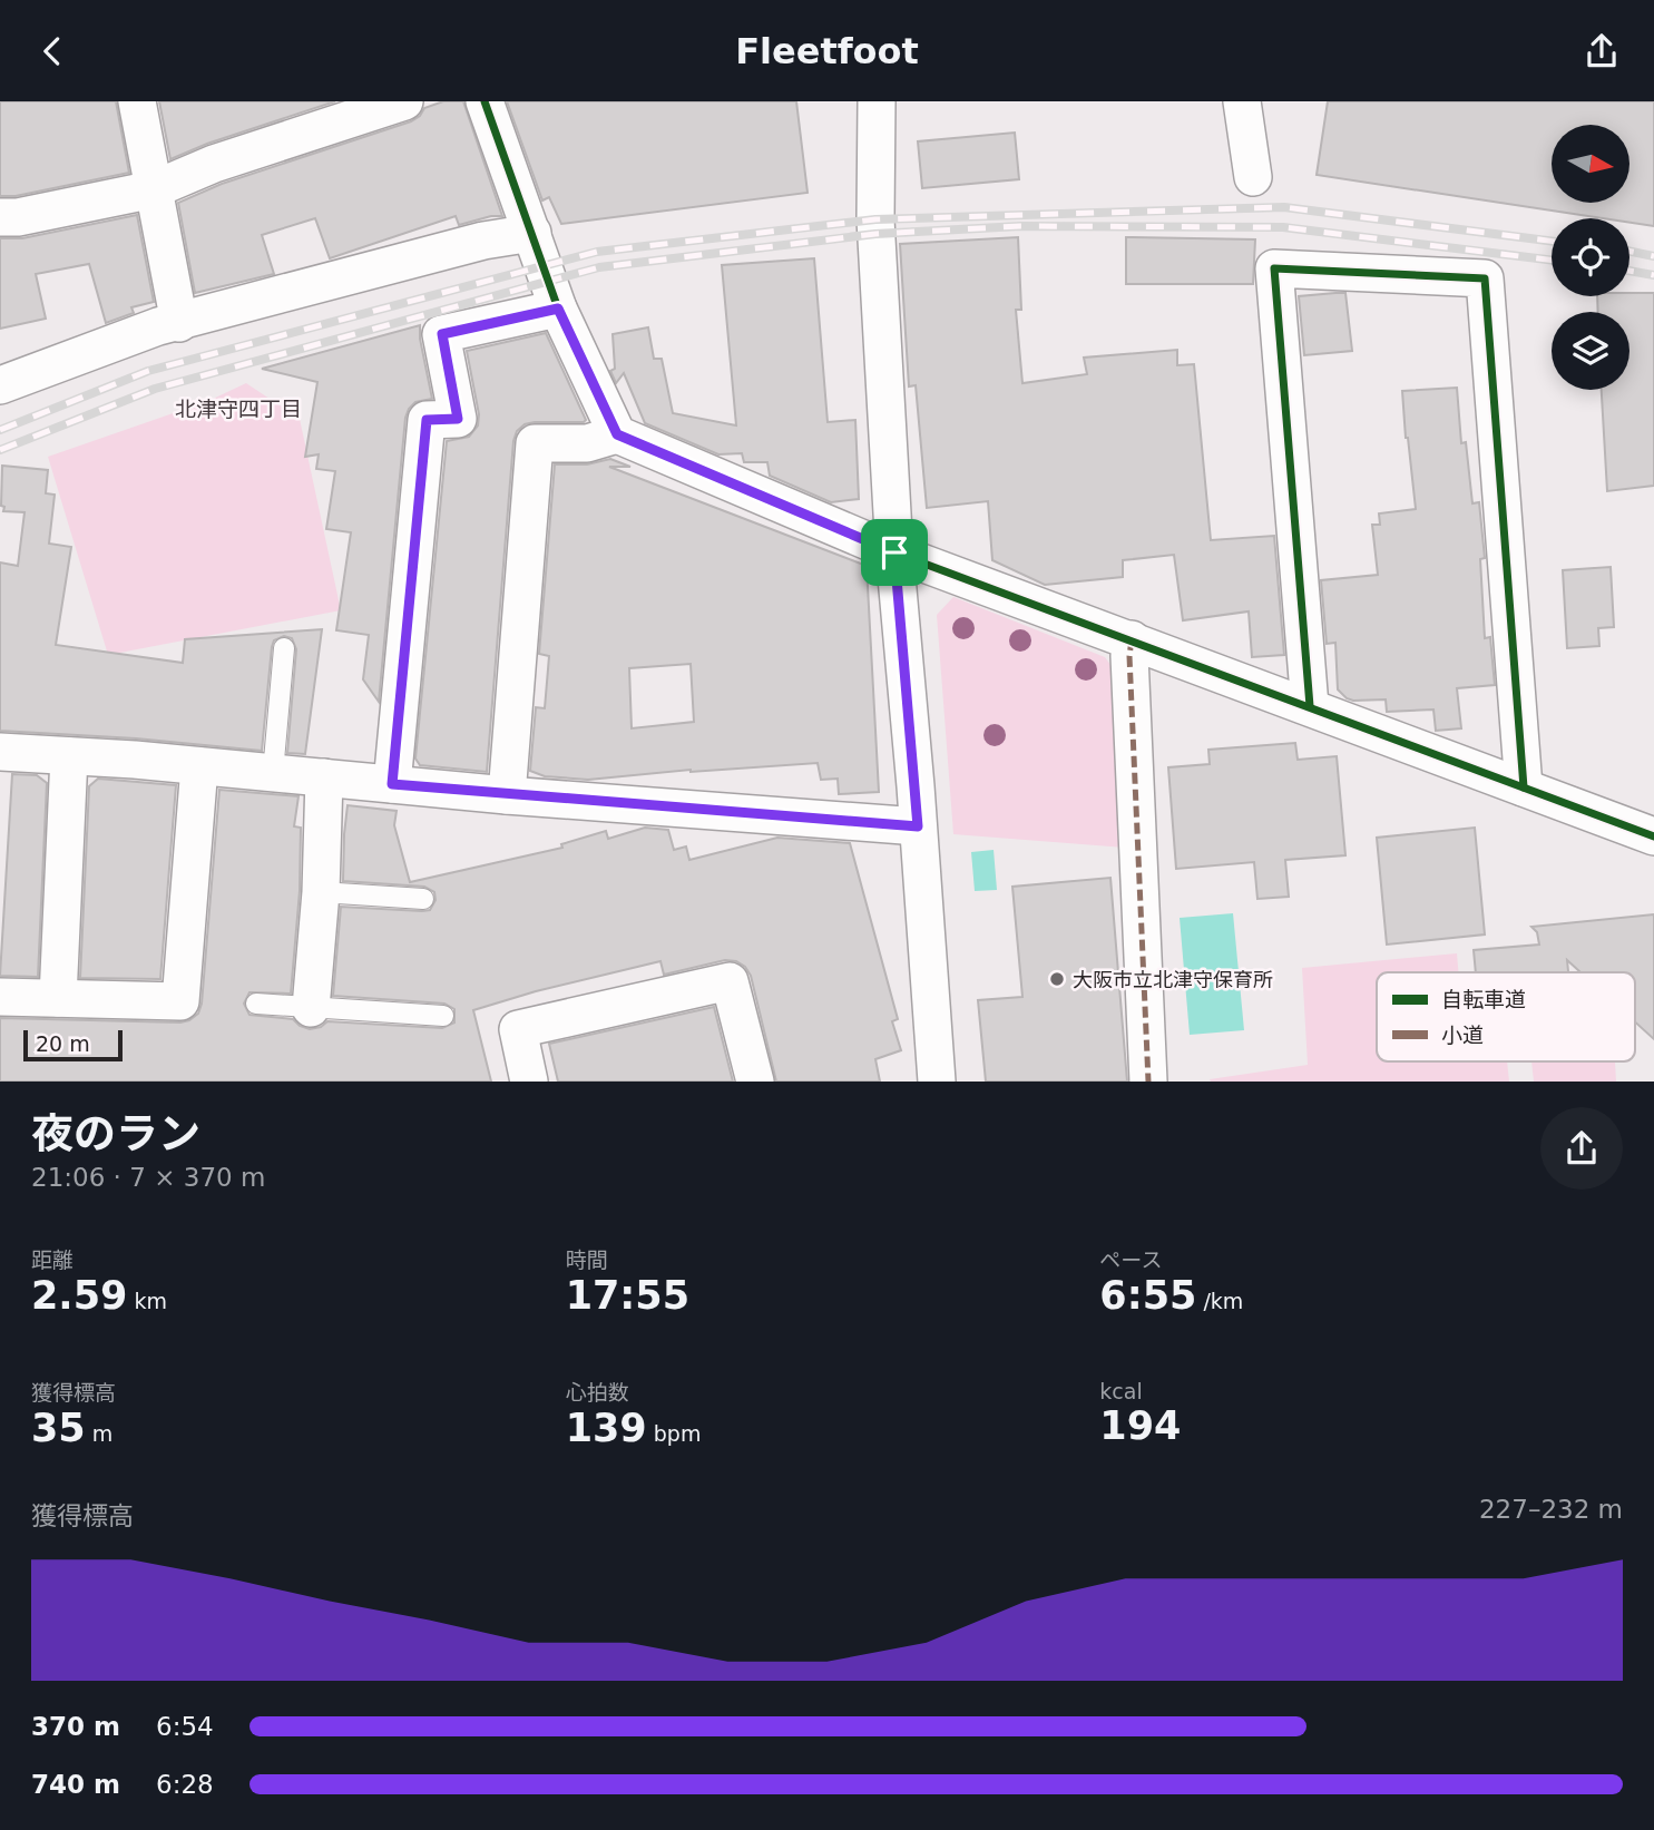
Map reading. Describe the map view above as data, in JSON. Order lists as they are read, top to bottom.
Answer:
{
  "districts": ["北津守四丁目"],
  "places": ["大阪市立北津守保育所"],
  "legend": ["自転車道", "小道"],
  "scale_bar": "20 m",
  "north": "right",
  "page": {
    "header": "Fleetfoot",
    "scale": "20 m",
    "heading": ["夜のラン", "21:06 · 7 × 370 m"],
    "stats": [
      ["距離", "2.59 km"],
      ["時間", "17:55"],
      ["ペース", "6:55 /km"],
      ["獲得標高", "35 m"],
      ["心拍数", "139 bpm"],
      ["kcal", "194"]
    ],
    "chart": ["獲得標高", "227–232 m"],
    "list": [
      {
        "name": "370 m",
        "note": "6:54"
      },
      {
        "name": "740 m",
        "note": "6:28"
      }
    ]
  }
}
